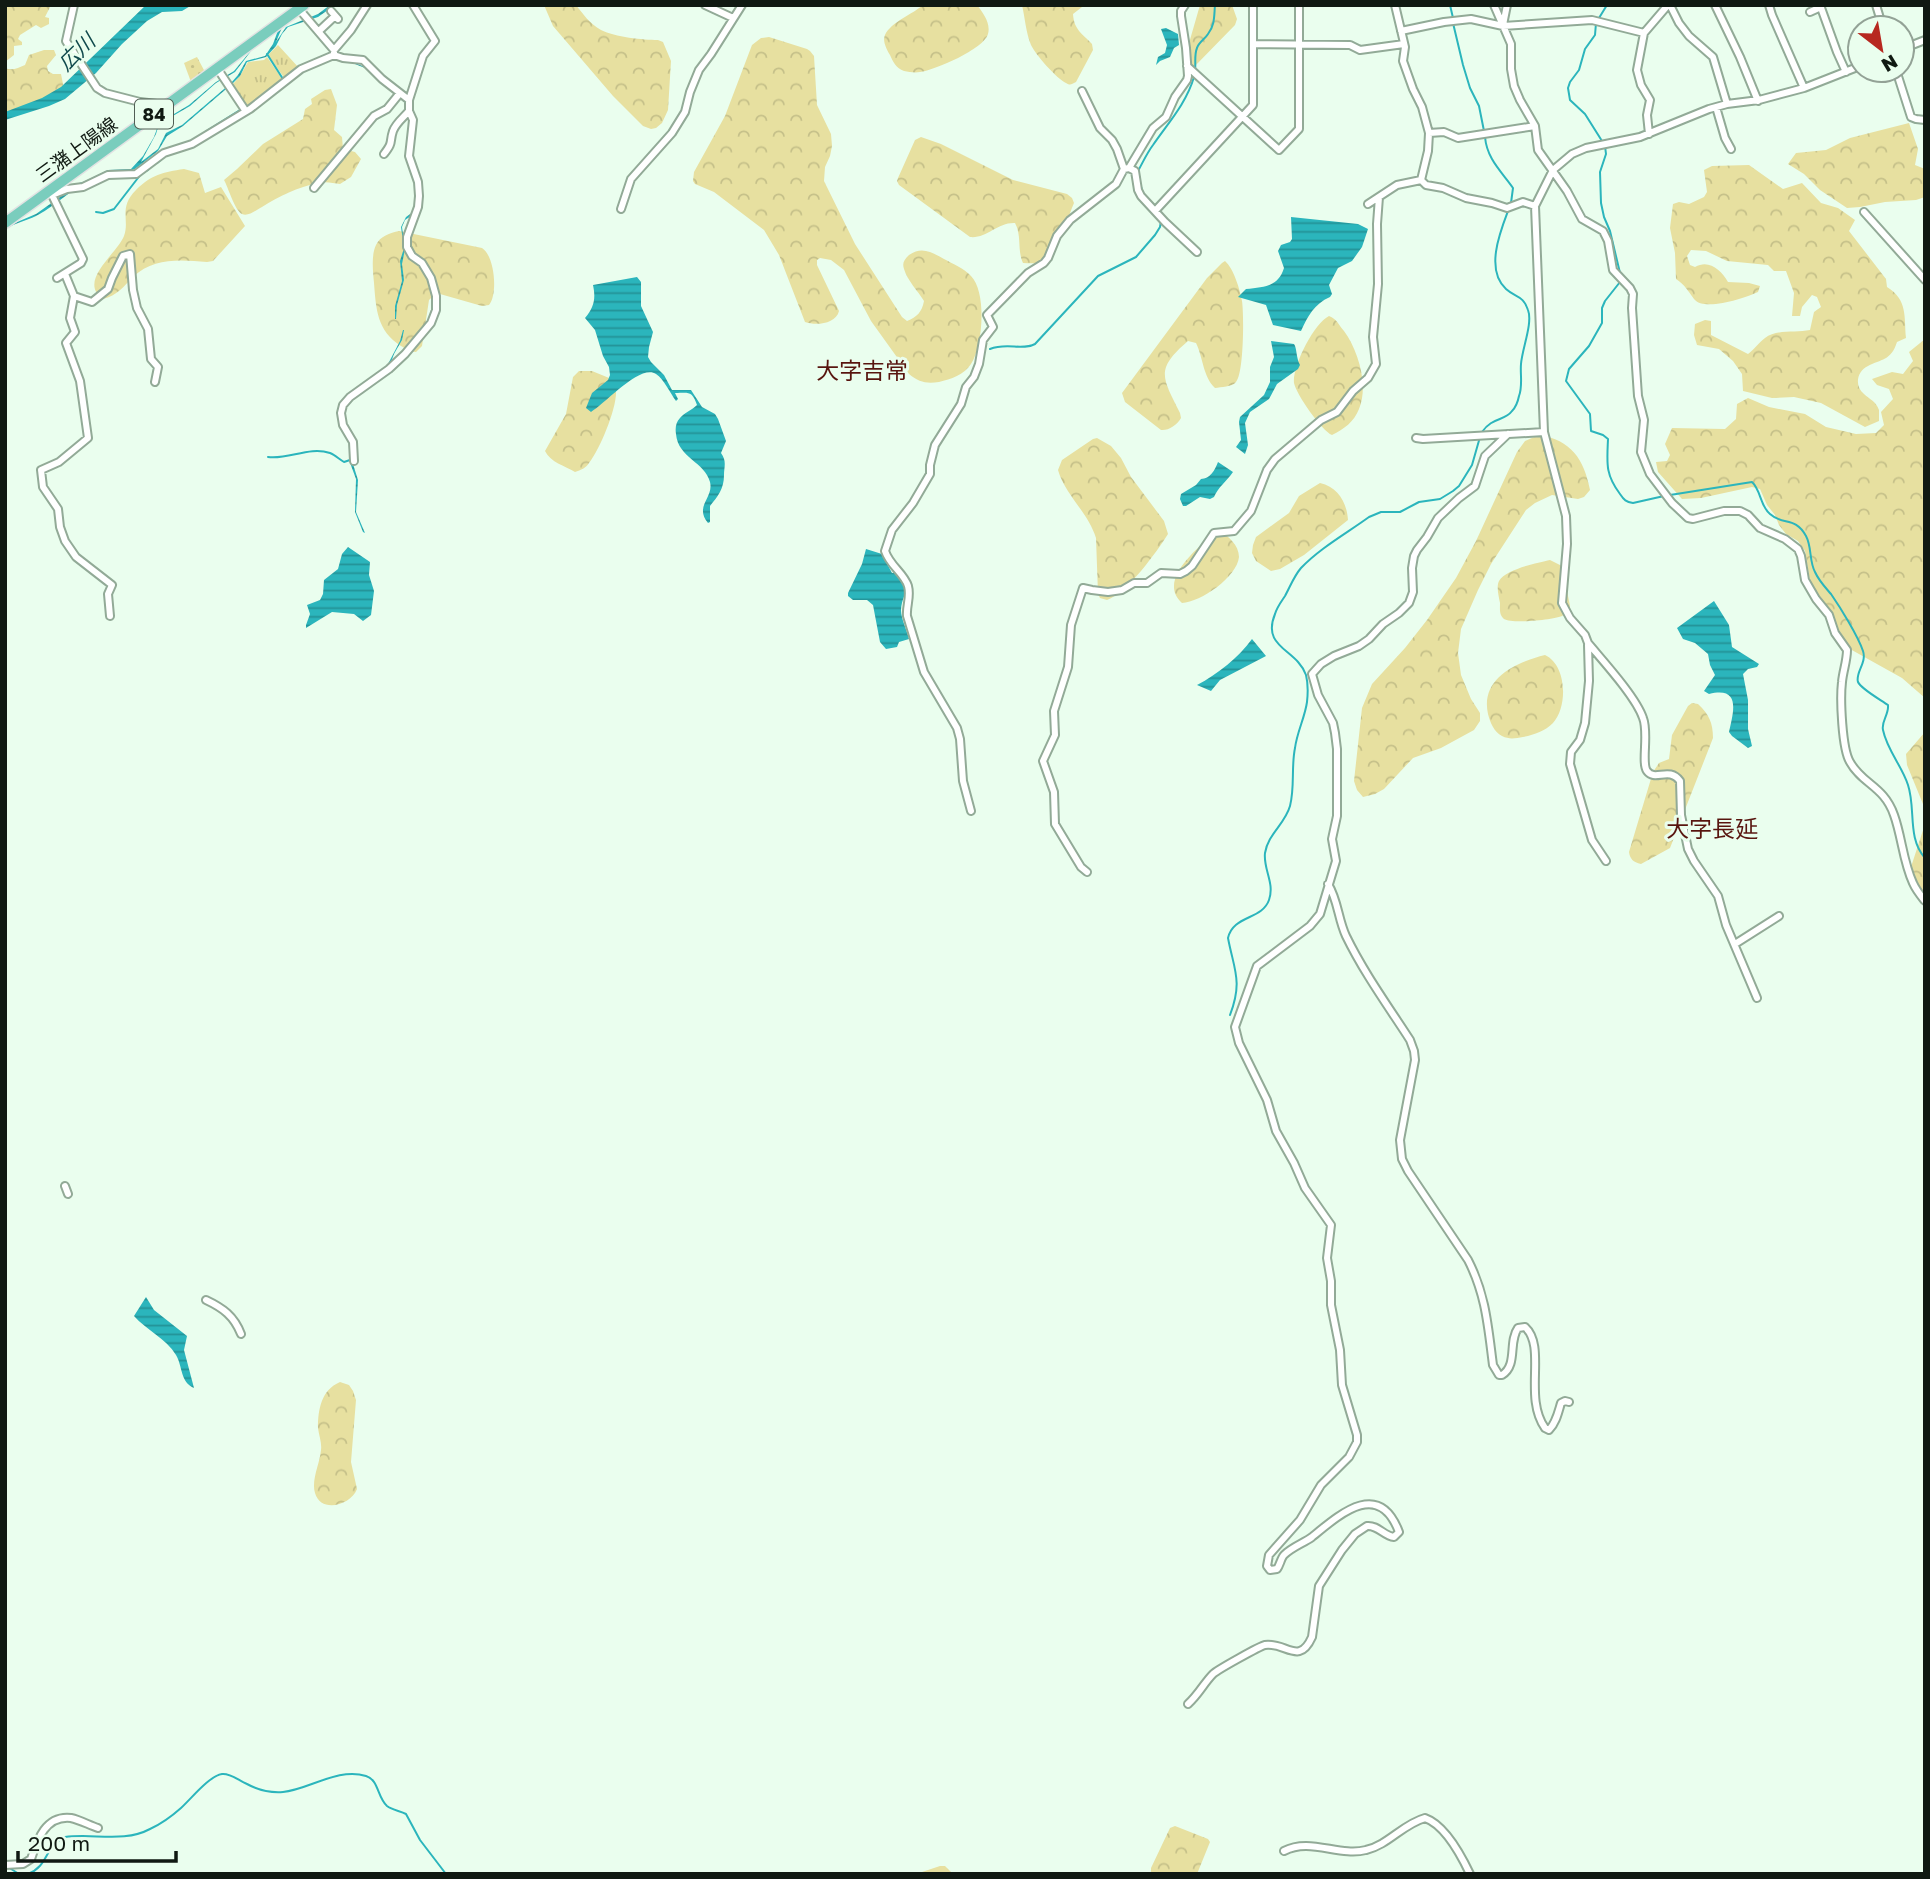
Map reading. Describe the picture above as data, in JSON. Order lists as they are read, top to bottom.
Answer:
{
  "streets": {
    "main road": ["84", "三潴上陽線"]
  },
  "districts": ["大字吉常", "大字長延"],
  "water": ["広川"],
  "scale_bar": "200 m",
  "north": "bottom right"
}
